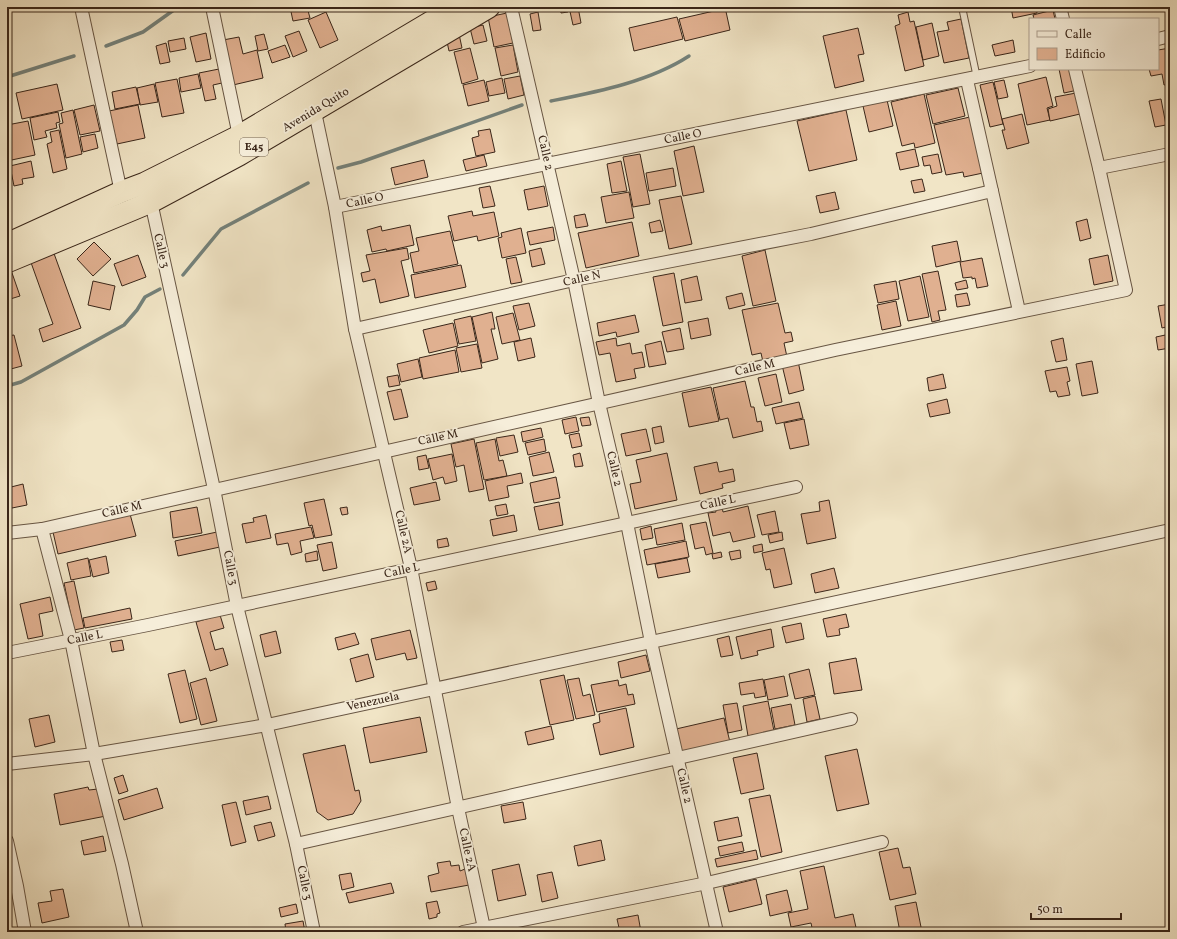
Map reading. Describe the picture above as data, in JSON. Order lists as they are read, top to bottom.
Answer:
{
  "streets": {
    "highway": ["Avenida Quito", "E45"],
    "street": [
      "Calle O",
      "Calle 2",
      "Calle 3",
      "Calle N",
      "Calle M",
      "Calle L",
      "Calle 2A",
      "Venezuela"
    ]
  },
  "crossings": [
    ["Avenida Quito", "Calle 3"],
    ["Avenida Quito", "Calle 2A"],
    ["Calle O", "Calle 2"],
    ["Calle O", "Calle 2A"],
    ["Calle 2", "Calle N"],
    ["Calle 2", "Calle M"],
    ["Calle 2", "Calle L"],
    ["Calle 2", "Venezuela"],
    ["Calle 3", "Calle M"],
    ["Calle 3", "Calle L"],
    ["Calle 3", "Venezuela"],
    ["Calle N", "Calle 2A"],
    ["Calle M", "Calle 2A"],
    ["Calle L", "Calle 2A"],
    ["Calle 2A", "Venezuela"]
  ],
  "legend": ["Calle", "Edificio"],
  "scale_bar": "50 m"
}
